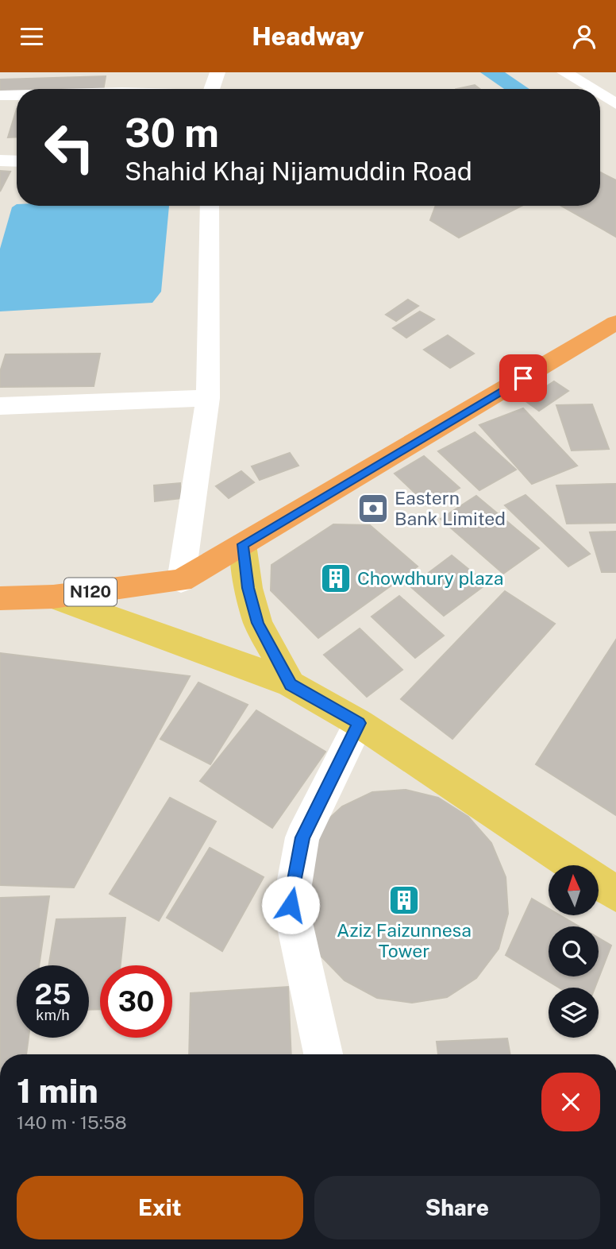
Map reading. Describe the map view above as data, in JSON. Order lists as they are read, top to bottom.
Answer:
{
  "streets": {
    "highway": ["N120"]
  },
  "places": {
    "bank": ["Eastern Bank Limited"],
    "building": ["Chowdhury plaza", "Aziz Faizunnesa Tower"]
  },
  "north": "top",
  "page": {
    "header": "Headway",
    "turn": ["30 m", "Shahid Khaj Nijamuddin Road"],
    "speed": "25 km/h",
    "limit": "30",
    "heading": ["1 min", "140 m · 15:58"],
    "buttons": ["Exit", "Share"]
  }
}
